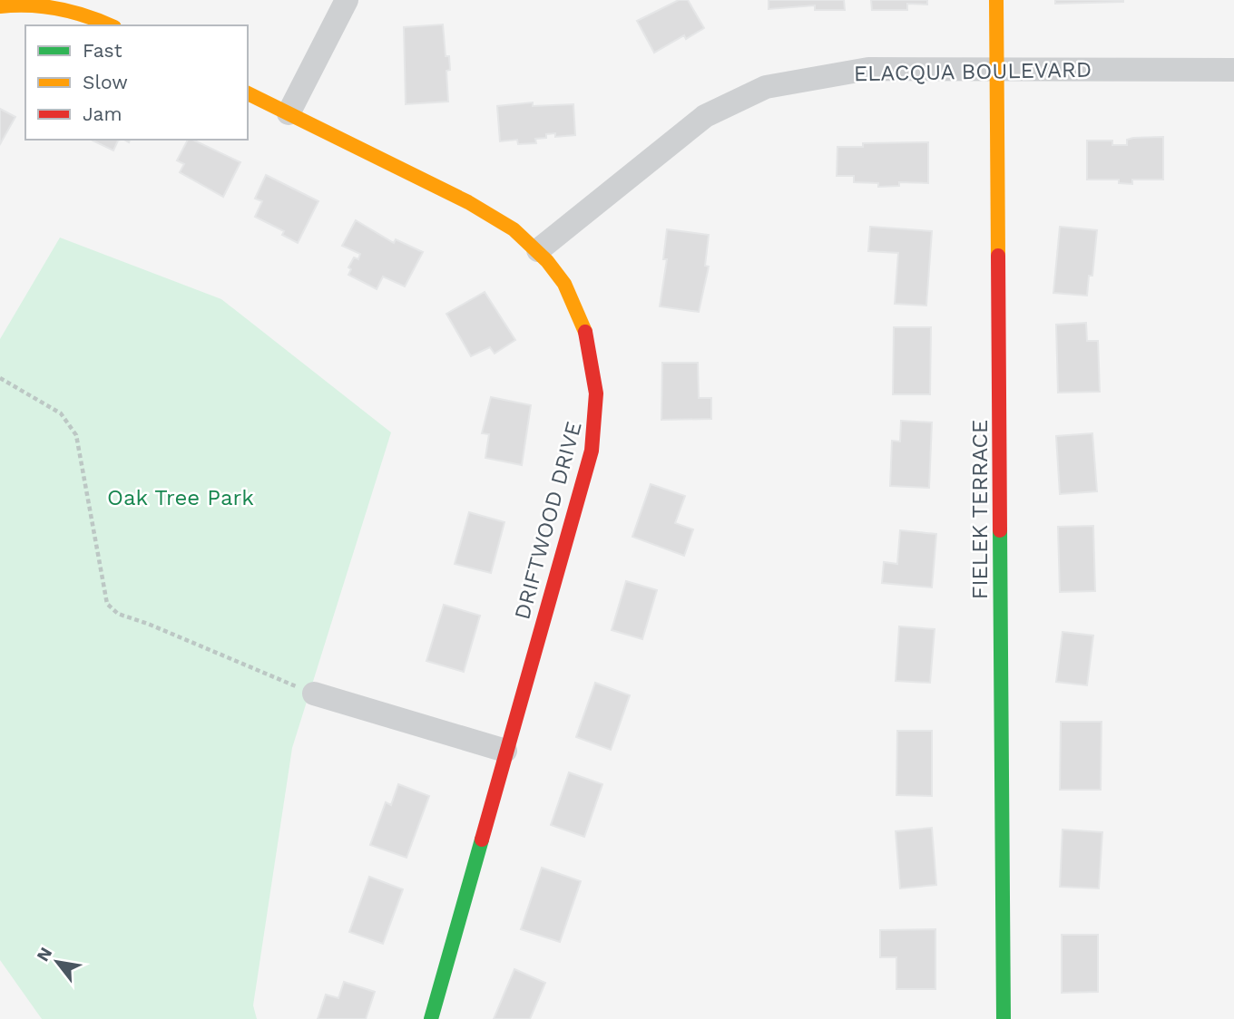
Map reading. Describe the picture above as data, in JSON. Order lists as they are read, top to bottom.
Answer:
{
  "streets": {
    "street": ["ELACQUA BOULEVARD", "FIELEK TERRACE", "DRIFTWOOD DRIVE"]
  },
  "crossings": [
    ["ELACQUA BOULEVARD", "FIELEK TERRACE"],
    ["ELACQUA BOULEVARD", "DRIFTWOOD DRIVE"]
  ],
  "parks": ["Oak Tree Park"],
  "legend": ["Fast", "Slow", "Jam"],
  "north": "top left"
}
